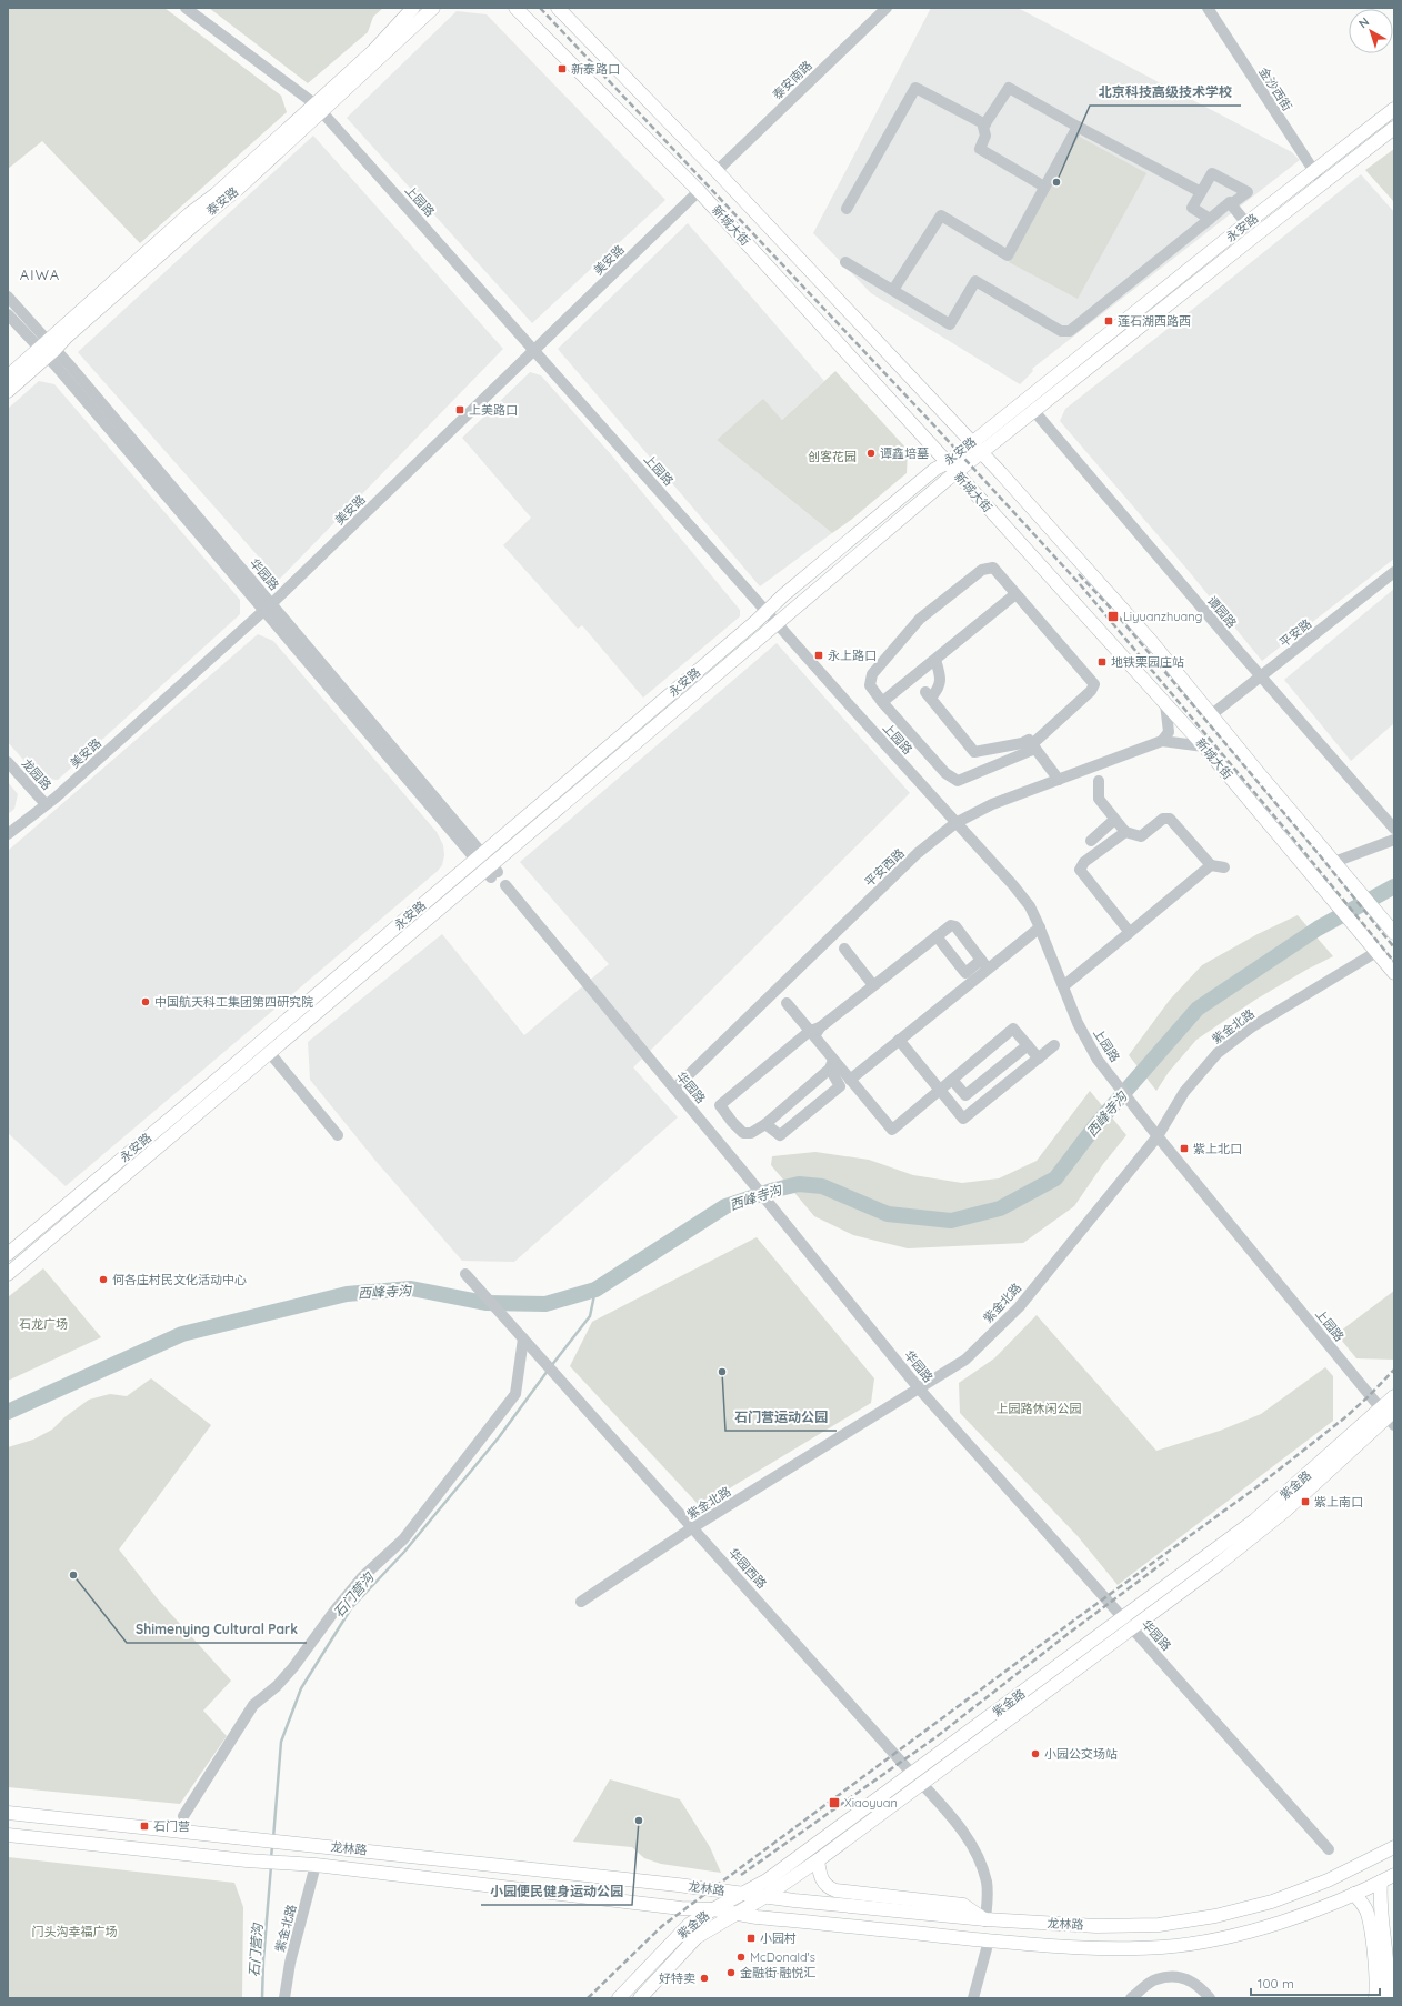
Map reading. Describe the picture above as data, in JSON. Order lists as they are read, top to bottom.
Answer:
{
  "streets": {
    "main road": [
      "泰安路",
      "新城大街",
      "永安路",
      "紫金路",
      "龙林路"
    ],
    "street": [
      "泰安南路",
      "金沙西街",
      "上园路",
      "美安路",
      "华园路",
      "谭园路",
      "平安路",
      "龙园路",
      "平安西路",
      "紫金北路",
      "华园西路"
    ]
  },
  "crossings": [
    ["泰安南路", "新城大街"],
    ["金沙西街", "永安路"],
    ["泰安路", "上园路"],
    ["泰安路", "华园路"],
    ["上园路", "永安路"],
    ["上园路", "美安路"],
    ["上园路", "平安西路"],
    ["上园路", "紫金北路"],
    ["上园路", "紫金路"],
    ["新城大街", "永安路"],
    ["新城大街", "美安路"],
    ["新城大街", "平安路"],
    ["新城大街", "紫金北路"],
    ["永安路", "华园路"],
    ["永安路", "谭园路"],
    ["美安路", "华园路"],
    ["美安路", "龙园路"],
    ["华园路", "平安西路"],
    ["华园路", "紫金北路"],
    ["华园路", "紫金路"],
    ["谭园路", "平安路"],
    ["紫金北路", "华园西路"],
    ["紫金北路", "龙林路"],
    ["紫金路", "华园西路"],
    ["紫金路", "龙林路"],
    ["华园西路", "龙林路"]
  ],
  "districts": ["AIWA"],
  "water": ["西峰寺沟", "石门营沟"],
  "parks": [
    "创客花园",
    "石龙广场",
    "上园路休闲公园",
    "门头沟幸福广场"
  ],
  "places": {
    "transit": [
      "新泰路口",
      "莲石湖西路西",
      "上美路口",
      "Liyuanzhuang",
      "永上路口",
      "地铁栗园庄站",
      "紫上北口",
      "紫上南口",
      "Xiaoyuan",
      "石门营",
      "小园村"
    ],
    "other": [
      "北京科技高级技术学校",
      "谭鑫培墓",
      "中国航天科工集团第四研究院",
      "何各庄村民文化活动中心",
      "石门营运动公园",
      "Shimenying Cultural Park",
      "小园公交场站",
      "小园便民健身运动公园",
      "McDonald's",
      "金融街·融悦汇",
      "好特卖"
    ]
  },
  "scale_bar": "100 m",
  "north": "top left"
}
